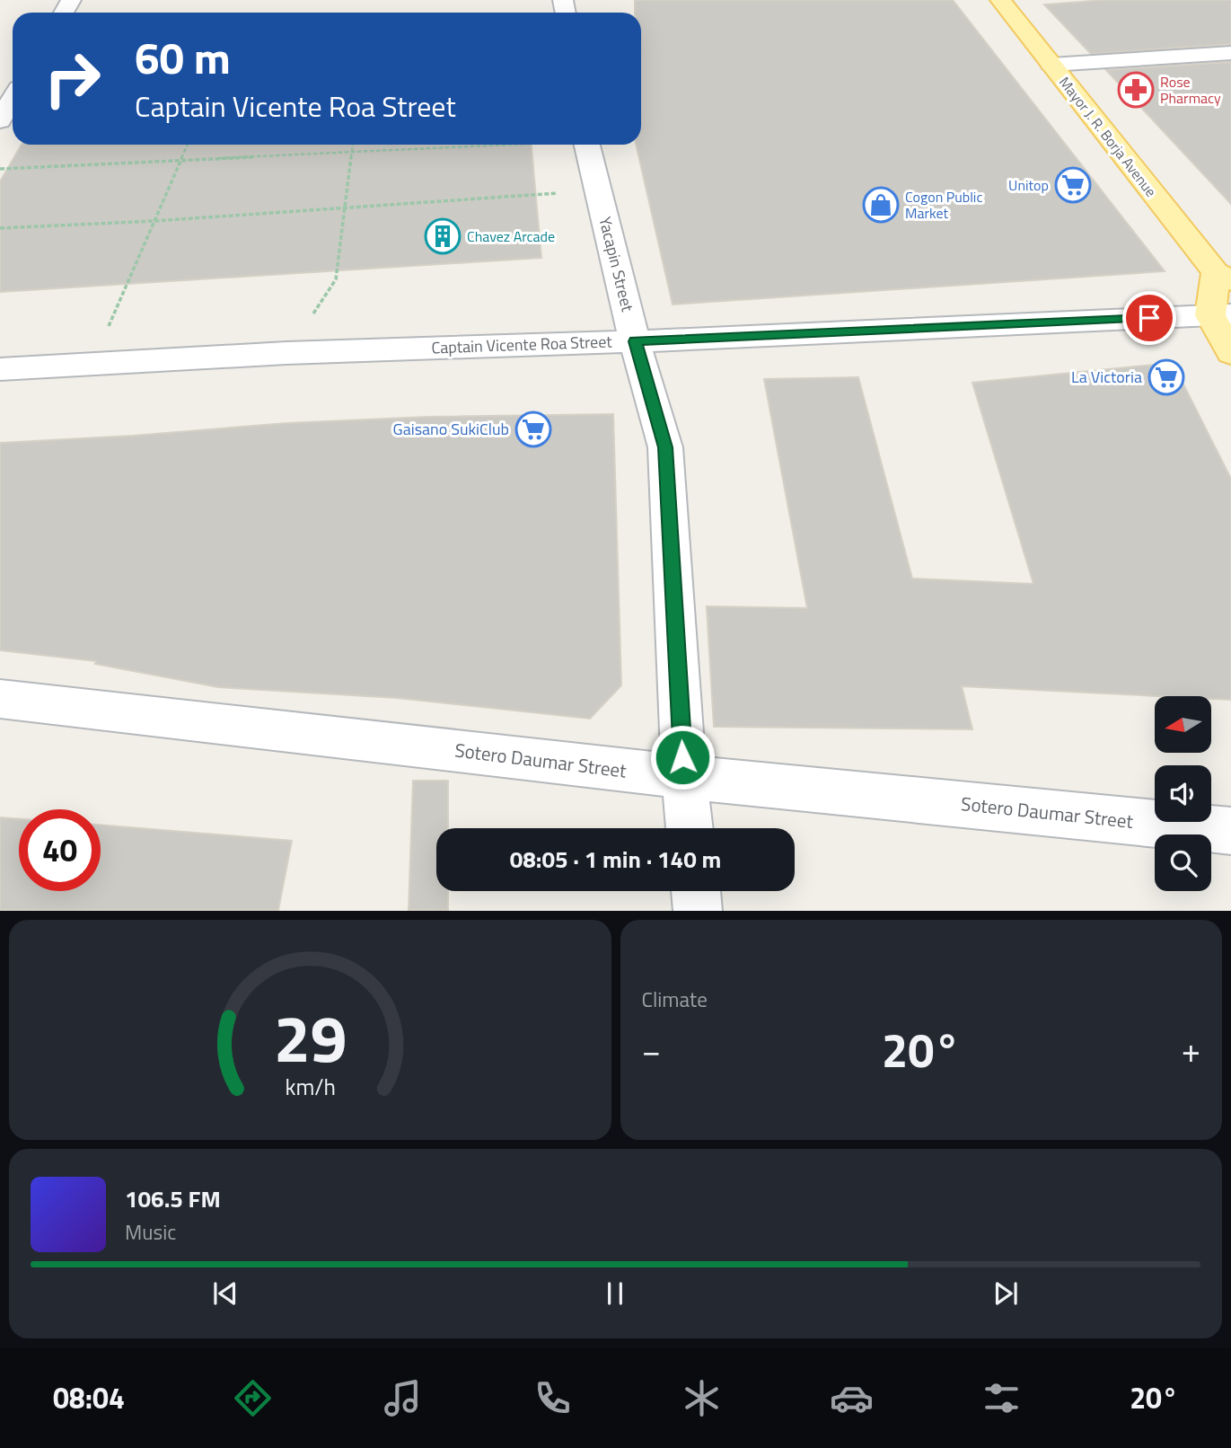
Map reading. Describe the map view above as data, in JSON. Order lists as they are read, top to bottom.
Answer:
{
  "streets": {
    "main road": ["Mayor J. R. Borja Avenue"],
    "street": ["Yacapin Street", "Captain Vicente Roa Street", "Sotero Daumar Street"]
  },
  "crossings": [
    ["Mayor J. R. Borja Avenue", "Captain Vicente Roa Street"],
    ["Yacapin Street", "Captain Vicente Roa Street"],
    ["Yacapin Street", "Sotero Daumar Street"]
  ],
  "places": {
    "pharmacy": ["Rose Pharmacy"],
    "supermarket": ["Unitop", "La Victoria", "Gaisano SukiClub"],
    "shop": ["Cogon Public Market"],
    "building": ["Chavez Arcade"]
  },
  "north": "left",
  "page": {
    "turn": ["60 m", "Captain Vicente Roa Street"],
    "limit": "40",
    "trip": "08:05 · 1 min · 140 m",
    "tile": "Climate",
    "heat": ["−", "20°", "+"],
    "song": ["106.5 FM", "Music"],
    "tabs": ["08:04", "20°"],
    "gauge": ["29", "km/h"]
  }
}
